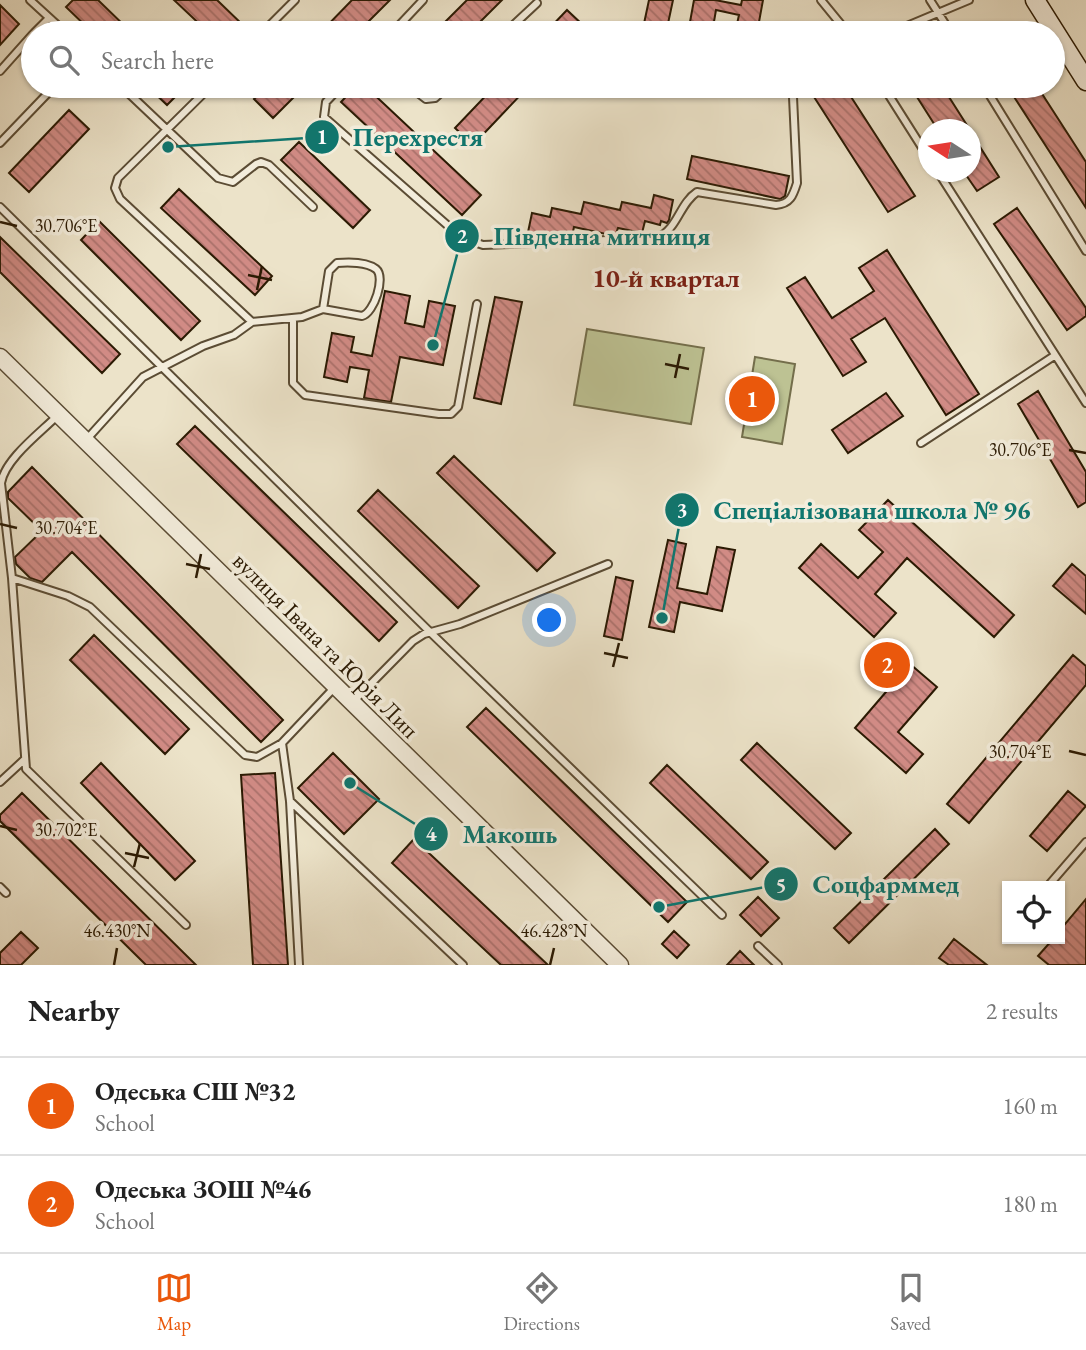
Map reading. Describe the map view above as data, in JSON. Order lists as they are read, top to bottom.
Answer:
{
  "streets": {
    "street": ["вулиця Івана та Юрія Лип"]
  },
  "districts": ["10-й квартал"],
  "places": [
    "Перехрестя",
    "Південна митниця",
    "Спеціалізована школа № 96",
    "Макошь",
    "Соцфарммед"
  ],
  "north": "left",
  "page": {
    "search": "Search here",
    "pins": ["1", "2"],
    "heading": ["Nearby", "2 results"],
    "list": [
      {
        "mark": "1",
        "name": "Одеська СШ №32",
        "note": "School",
        "value": "160 m"
      },
      {
        "mark": "2",
        "name": "Одеська ЗОШ №46",
        "note": "School",
        "value": "180 m"
      }
    ],
    "nav": ["Map", "Directions", "Saved"]
  },
  "coordinates": [
    "30.706°E",
    "30.704°E",
    "30.702°E",
    "46.430°N",
    "46.428°N"
  ]
}
